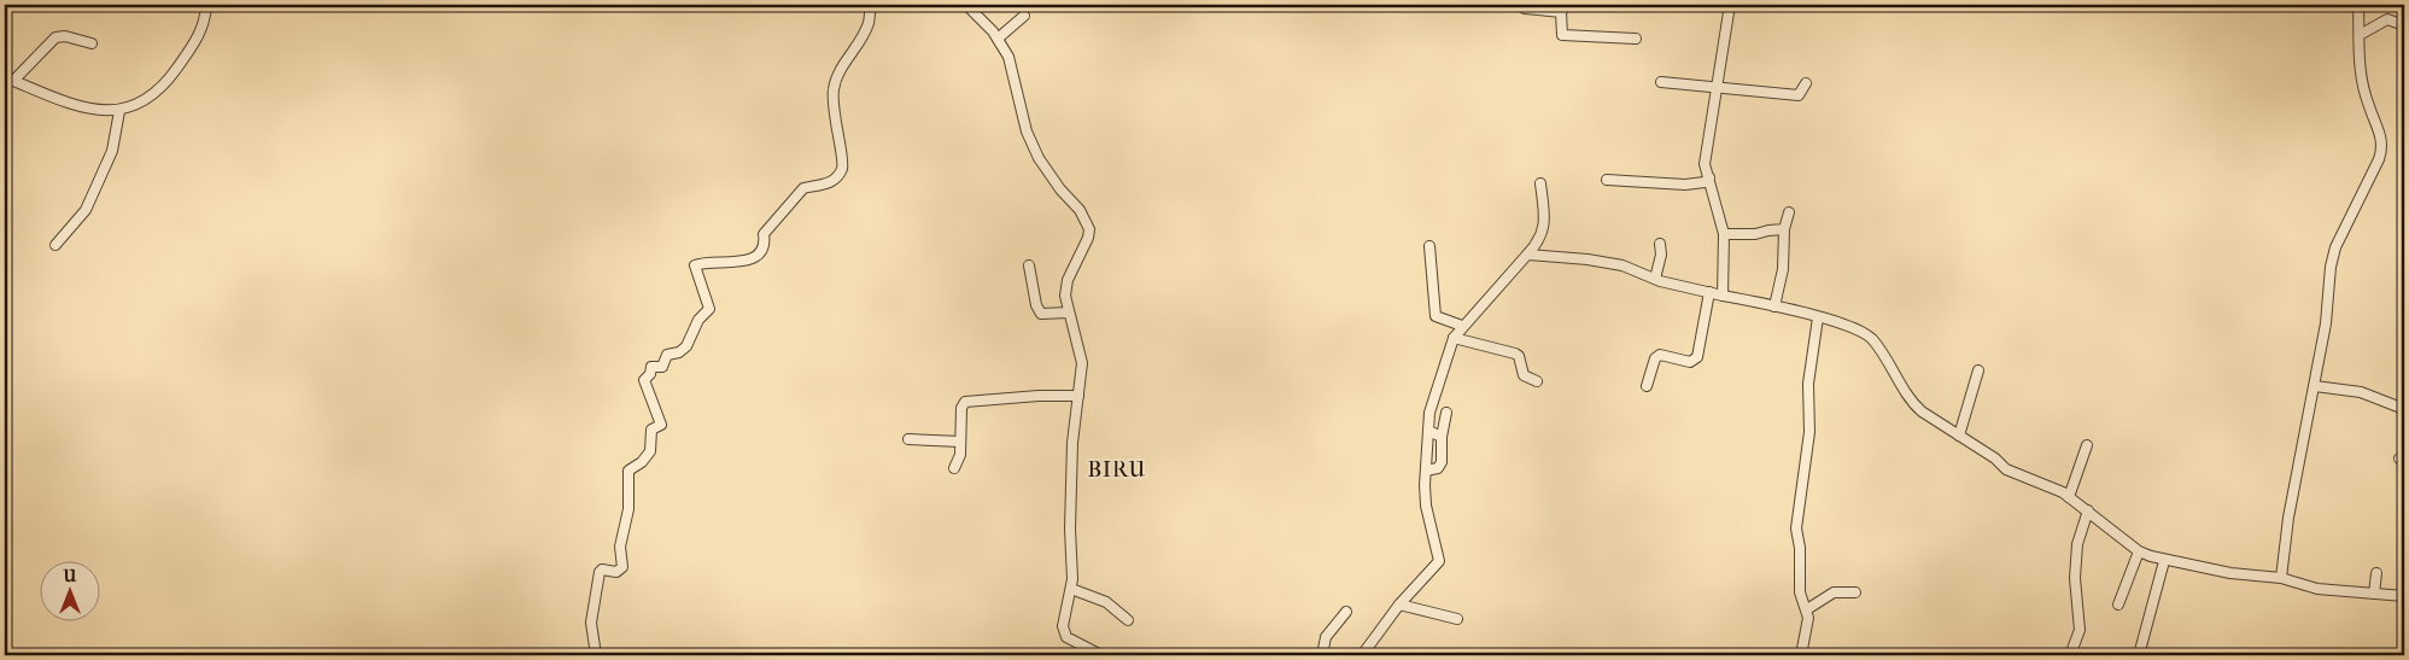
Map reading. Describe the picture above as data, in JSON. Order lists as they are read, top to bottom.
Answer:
{
  "districts": ["BIRU"],
  "north": "top"
}
